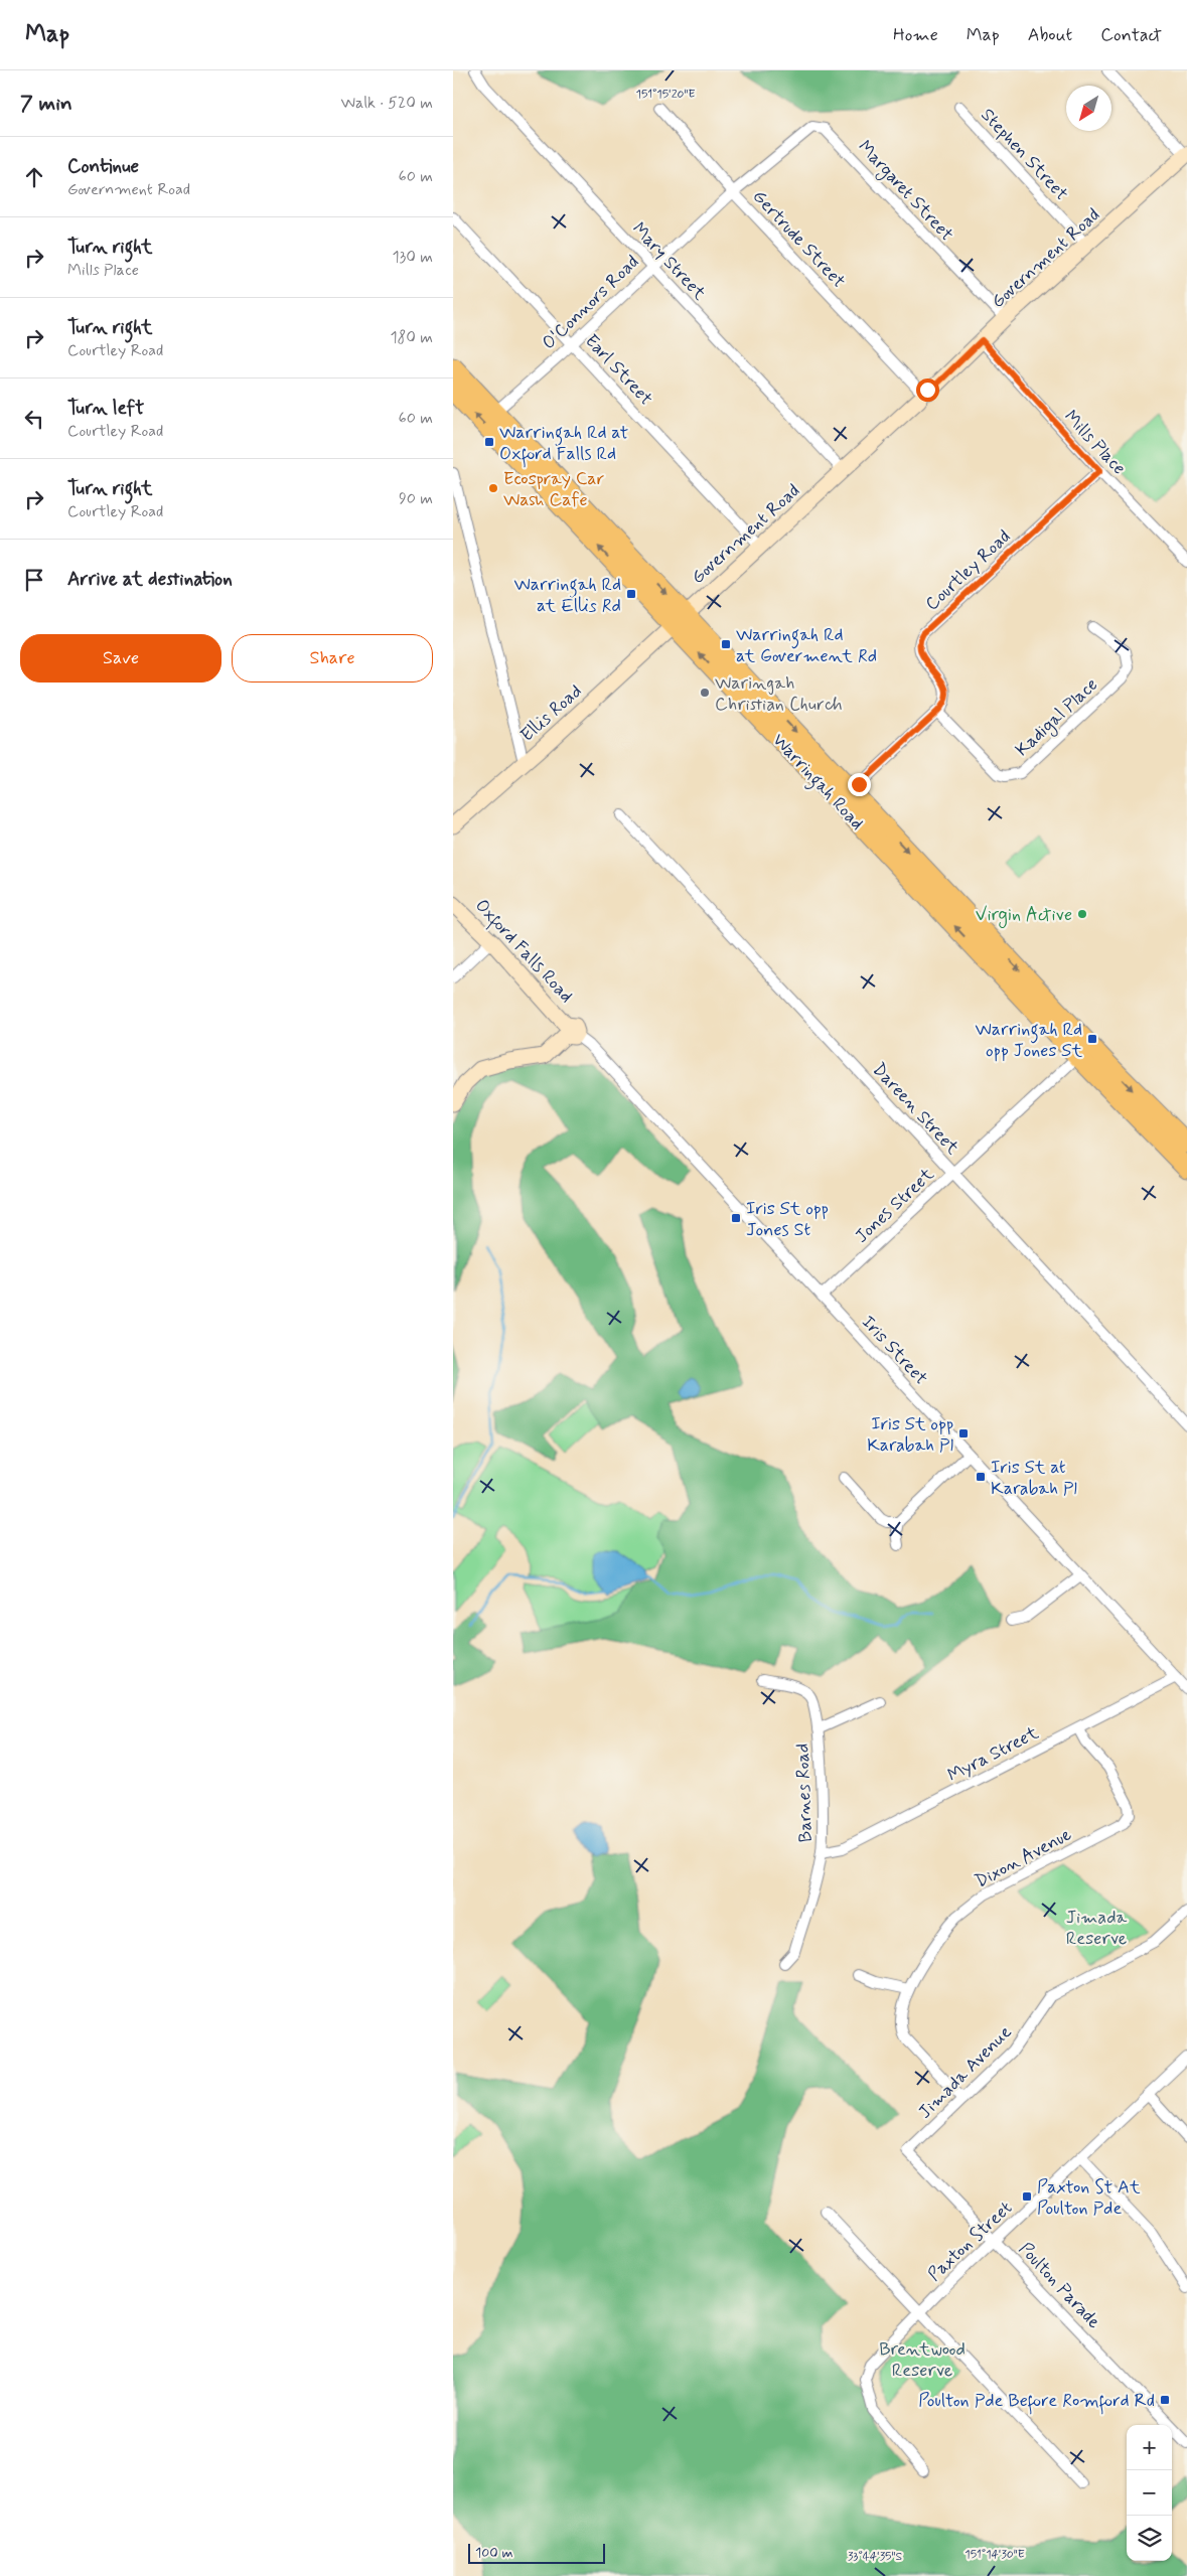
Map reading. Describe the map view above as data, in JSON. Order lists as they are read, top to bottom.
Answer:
{
  "streets": {
    "highway": ["Warringah Road"],
    "street": [
      "Stephen Street",
      "Margaret Street",
      "Gertrude Street",
      "Government Road",
      "Mary Street",
      "O'Connors Road",
      "Earl Street",
      "Mills Place",
      "Courtley Road",
      "Ellis Road",
      "Kadigal Place",
      "Oxford Falls Road",
      "Dareen Street",
      "Jones Street",
      "Iris Street",
      "Myra Street",
      "Barnes Road",
      "Dixon Avenue",
      "Jimada Avenue",
      "Paxton Street",
      "Poulton Parade"
    ]
  },
  "crossings": [
    ["Stephen Street", "Government Road"],
    ["Margaret Street", "Government Road"],
    ["Margaret Street", "O'Connors Road"],
    ["Gertrude Street", "Government Road"],
    ["Gertrude Street", "O'Connors Road"],
    ["Government Road", "Mary Street"],
    ["Government Road", "Earl Street"],
    ["Government Road", "Mills Place"],
    ["Government Road", "Ellis Road"],
    ["Government Road", "Warringah Road"],
    ["Mary Street", "O'Connors Road"],
    ["O'Connors Road", "Earl Street"],
    ["O'Connors Road", "Warringah Road"],
    ["Mills Place", "Courtley Road"],
    ["Courtley Road", "Kadigal Place"],
    ["Courtley Road", "Warringah Road"],
    ["Ellis Road", "Warringah Road"],
    ["Warringah Road", "Jones Street"],
    ["Oxford Falls Road", "Iris Street"],
    ["Dareen Street", "Jones Street"],
    ["Jones Street", "Iris Street"],
    ["Iris Street", "Myra Street"],
    ["Myra Street", "Barnes Road"],
    ["Myra Street", "Dixon Avenue"],
    ["Dixon Avenue", "Jimada Avenue"],
    ["Jimada Avenue", "Poulton Parade"],
    ["Paxton Street", "Poulton Parade"]
  ],
  "parks": ["Jimada Reserve", "Brentwood Reserve"],
  "places": {
    "transit": [
      "Warringah Rd at Oxford Falls Rd",
      "Warringah Rd at Ellis Rd",
      "Warringah Rd at Goverment Rd",
      "Warringah Rd opp Jones St",
      "Iris St opp Jones St",
      "Iris St opp Karabah Pl",
      "Iris St at Karabah Pl",
      "Paxton St At Poulton Pde",
      "Poulton Pde Before Romford Rd"
    ],
    "other": ["Ecospray Car Wash Cafe", "Waringah Christian Church", "Virgin Active"]
  },
  "scale_bar": "100 m",
  "north": "bottom left",
  "page": {
    "header": "Map",
    "nav": [
      "Home",
      "Map",
      "About",
      "Contact"
    ],
    "heading": ["7 min", "Walk · 520 m"],
    "list": [
      ["Continue", "Government Road", "60 m"],
      ["Turn right", "Mills Place", "130 m"],
      ["Turn right", "Courtley Road", "180 m"],
      ["Turn left", "Courtley Road", "60 m"],
      ["Turn right", "Courtley Road", "90 m"],
      "Arrive at destination"
    ],
    "buttons": ["Save", "Share"],
    "map_buttons": ["+", "−"],
    "scale": "100 m"
  },
  "coordinates": ["151°15'20\"E", "151°14'30\"E", "33°44'35\"S"]
}
